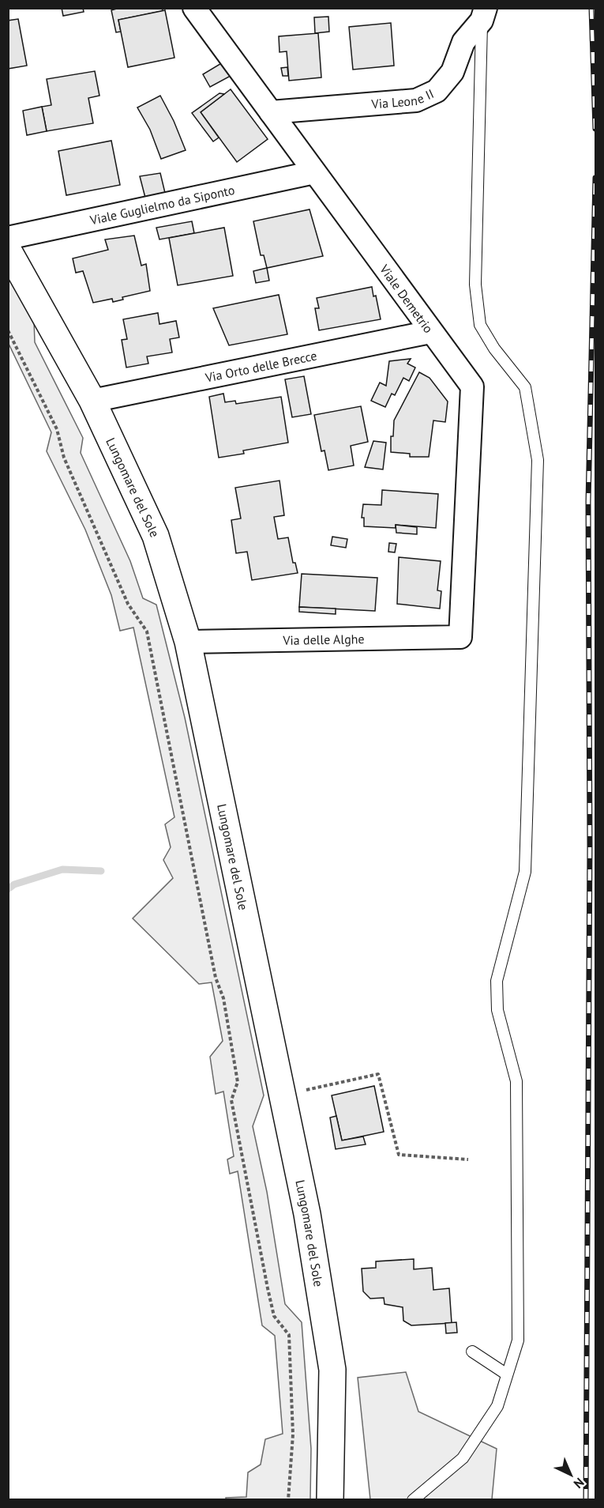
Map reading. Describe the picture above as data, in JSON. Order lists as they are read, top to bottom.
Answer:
{
  "streets": {
    "street": [
      "Via Leone II",
      "Viale Guglielmo da Siponto",
      "Viale Demetrio",
      "Via Orto delle Brecce",
      "Lungomare del Sole",
      "Via delle Alghe"
    ]
  },
  "crossings": [
    ["Via Leone II", "Viale Demetrio"],
    ["Viale Guglielmo da Siponto", "Viale Demetrio"],
    ["Viale Demetrio", "Via Orto delle Brecce"],
    ["Viale Demetrio", "Via delle Alghe"],
    ["Via Orto delle Brecce", "Lungomare del Sole"],
    ["Lungomare del Sole", "Via delle Alghe"]
  ],
  "north": "bottom right"
}
